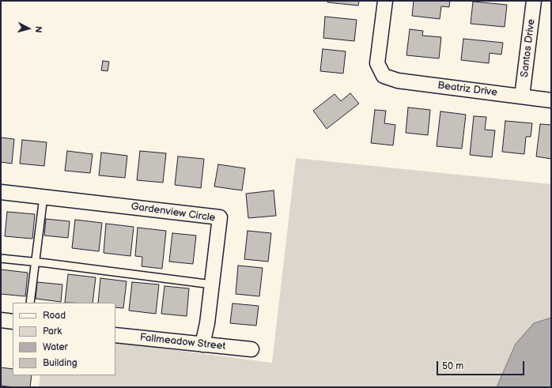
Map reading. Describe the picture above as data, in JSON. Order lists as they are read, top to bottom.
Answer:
{
  "streets": {
    "street": [
      "Santos Drive",
      "Beatriz Drive",
      "Gardenview Circle",
      "Fallmeadow Street"
    ]
  },
  "crossings": [
    ["Santos Drive", "Beatriz Drive"],
    ["Gardenview Circle", "Fallmeadow Street"]
  ],
  "legend": [
    "Road",
    "Park",
    "Water",
    "Building"
  ],
  "scale_bar": "50 m",
  "north": "right"
}
